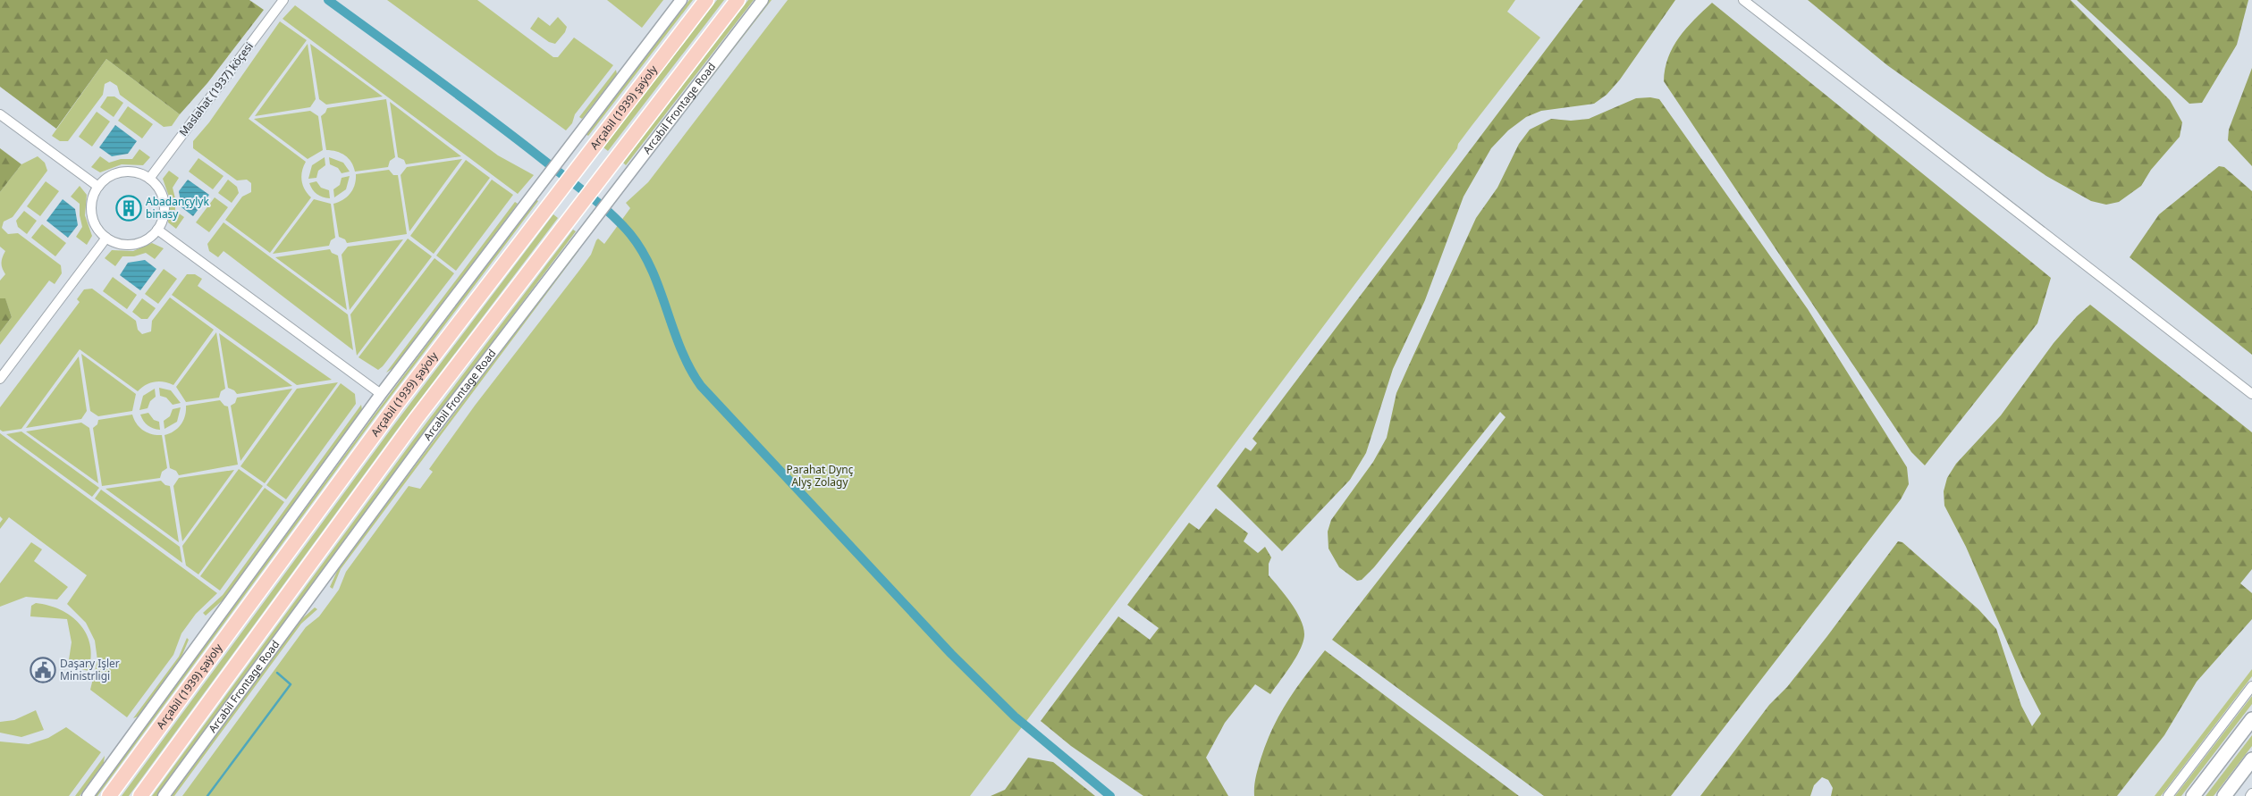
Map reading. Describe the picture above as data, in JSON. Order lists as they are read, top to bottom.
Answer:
{
  "streets": {
    "main road": ["Arçabil (1939) şaýoly"],
    "street": ["Maslahat (1937) köçesi", "Arcabil Frontage Road"]
  },
  "parks": ["Parahat Dynç Alyş Zolagy"],
  "places": {
    "building": ["Abadançylyk binasy"],
    "public building": ["Daşary Işler Ministrligi"]
  }
}
